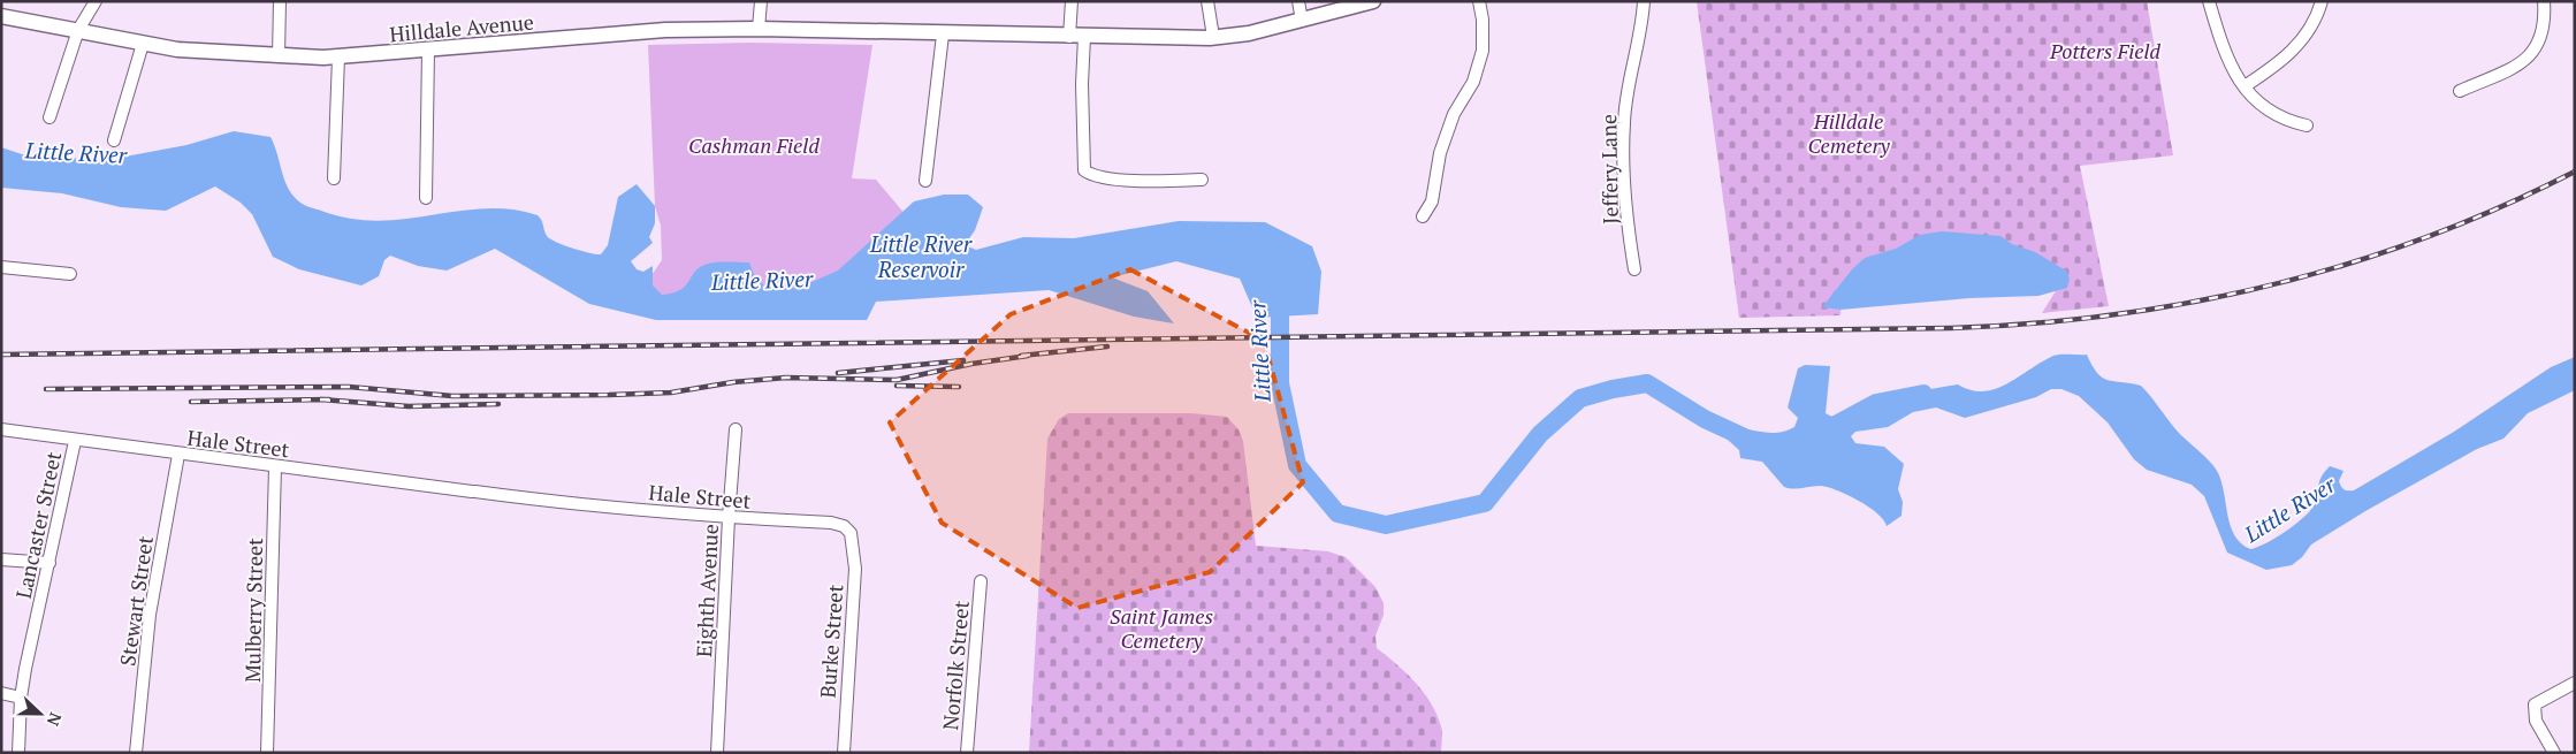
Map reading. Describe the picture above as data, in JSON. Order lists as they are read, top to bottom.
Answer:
{
  "streets": {
    "main road": ["Hilldale Avenue"],
    "street": [
      "Jeffery Lane",
      "Hale Street",
      "Lancaster Street",
      "Eighth Avenue",
      "Stewart Street",
      "Mulberry Street",
      "Burke Street",
      "Norfolk Street"
    ]
  },
  "crossings": [
    ["Hale Street", "Lancaster Street"],
    ["Hale Street", "Eighth Avenue"],
    ["Hale Street", "Stewart Street"],
    ["Hale Street", "Mulberry Street"],
    ["Hale Street", "Burke Street"]
  ],
  "water": ["Little River", "Little River Reservoir"],
  "parks": [
    "Potters Field",
    "Hilldale Cemetery",
    "Cashman Field",
    "Saint James Cemetery"
  ],
  "north": "right"
}
